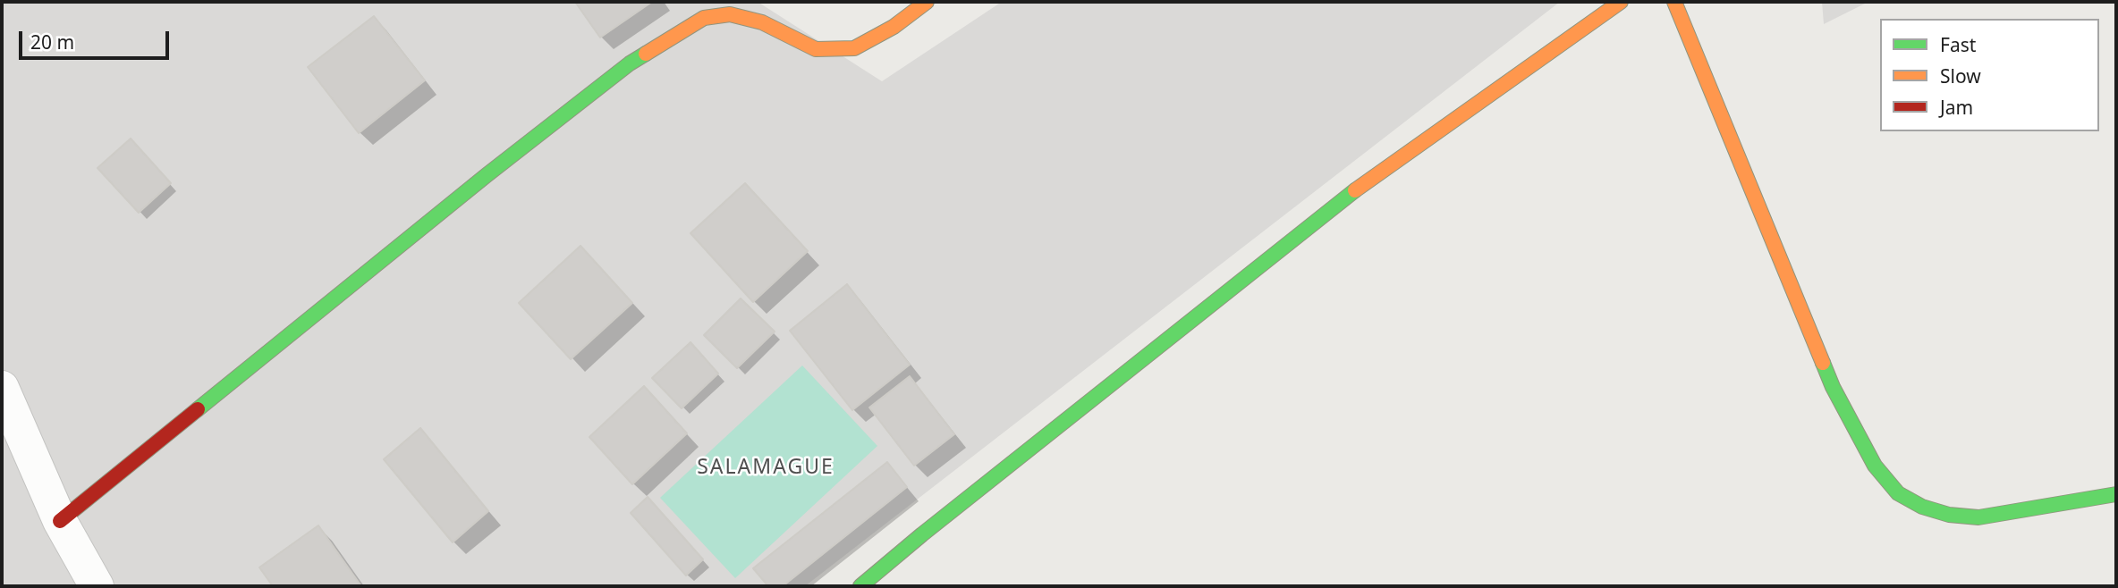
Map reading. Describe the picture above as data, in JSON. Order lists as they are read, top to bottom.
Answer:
{
  "districts": ["SALAMAGUE"],
  "legend": ["Fast", "Slow", "Jam"],
  "scale_bar": "20 m"
}
